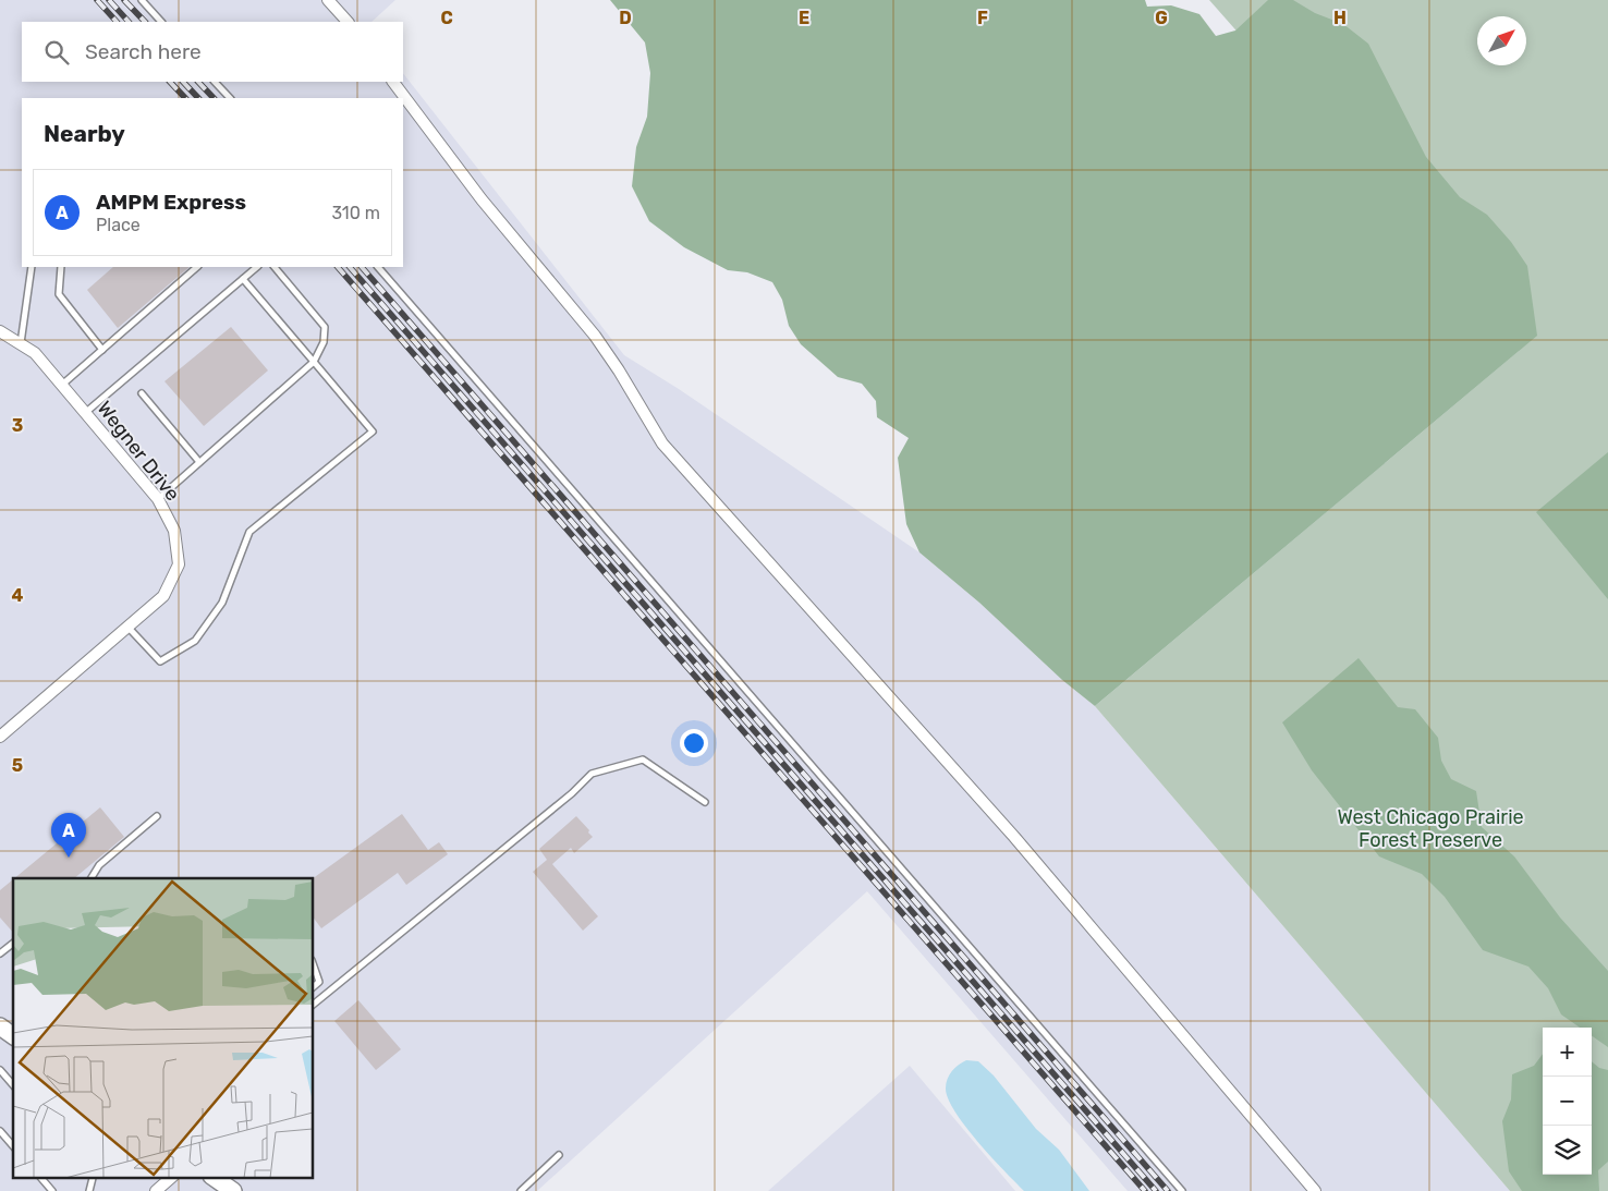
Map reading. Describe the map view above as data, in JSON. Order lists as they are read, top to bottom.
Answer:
{
  "streets": {
    "street": ["Wegner Drive"]
  },
  "parks": ["West Chicago Prairie Forest Preserve"],
  "north": "top right",
  "page": {
    "search": "Search here",
    "heading": "Nearby",
    "list": [
      {
        "mark": "A",
        "name": "AMPM Express",
        "note": "Place",
        "value": "310 m"
      }
    ],
    "pins": "A",
    "map_buttons": ["+", "−"]
  },
  "grid": {
    "columns": [
      "C",
      "D",
      "E",
      "F",
      "G",
      "H"
    ],
    "rows": ["3", "4", "5"]
  }
}
